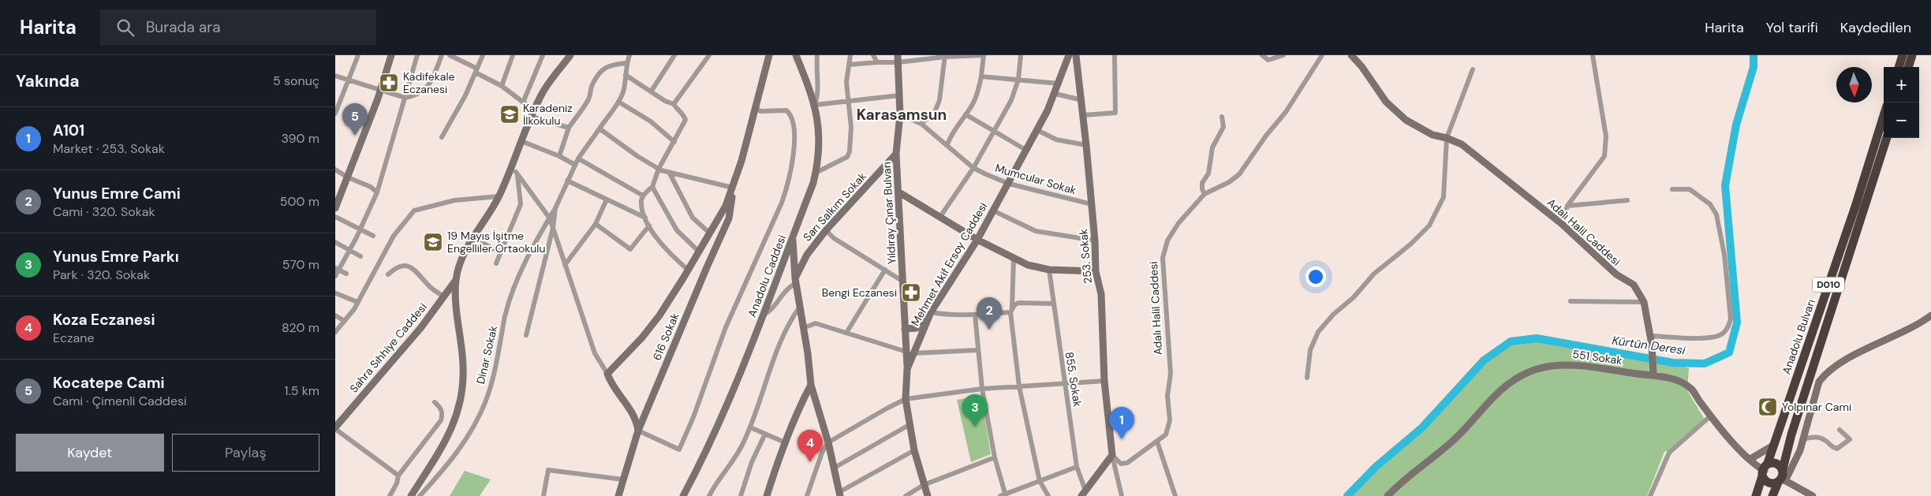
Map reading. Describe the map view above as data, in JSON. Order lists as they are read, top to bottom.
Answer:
{
  "streets": {
    "highway": ["D010", "Anadolu Bulvarı"],
    "street": [
      "Mumcular Sokak",
      "Sarı Salkım Sokak",
      "Yıldıray Çınar Bulvarı",
      "Adalı Halil Caddesi",
      "253. Sokak",
      "Mehmet Akif Ersoy Caddesi",
      "Anadolu Caddesi",
      "616 Sokak",
      "Sahra Sıhhiye Caddesi",
      "Dinar Sokak",
      "551 Sokak",
      "855. Sokak"
    ]
  },
  "crossings": [
    ["Mumcular Sokak", "Yıldıray Çınar Bulvarı"],
    ["Mumcular Sokak", "253. Sokak"],
    ["Mumcular Sokak", "Mehmet Akif Ersoy Caddesi"],
    ["Sarı Salkım Sokak", "Yıldıray Çınar Bulvarı"],
    ["Yıldıray Çınar Bulvarı", "Mehmet Akif Ersoy Caddesi"],
    ["Adalı Halil Caddesi", "253. Sokak"],
    ["Adalı Halil Caddesi", "551 Sokak"],
    ["Anadolu Bulvarı", "551 Sokak"]
  ],
  "districts": ["Karasamsun"],
  "water": ["Kürtün Deresi"],
  "places": {
    "pharmacy": ["Kadifekale Eczanesi", "Bengi Eczanesi"],
    "school or university": ["Karadeniz İlkokulu", "19 Mayıs İşitme Engelliler Ortaokulu"],
    "mosque": ["Yolpınar Cami"]
  },
  "north": "bottom",
  "page": {
    "header": "Harita",
    "search": "Burada ara",
    "nav": ["Harita", "Yol tarifi", "Kaydedilen"],
    "heading": ["Yakında", "5 sonuç"],
    "map_buttons": ["+", "−"],
    "pins": [
      "5",
      "2",
      "3",
      "1",
      "4"
    ],
    "list": [
      {
        "mark": "1",
        "name": "A101",
        "note": "Market · 253. Sokak",
        "value": "390 m"
      },
      {
        "mark": "2",
        "name": "Yunus Emre Cami",
        "note": "Cami · 320. Sokak",
        "value": "500 m"
      },
      {
        "mark": "3",
        "name": "Yunus Emre Parkı",
        "note": "Park · 320. Sokak",
        "value": "570 m"
      },
      {
        "mark": "4",
        "name": "Koza Eczanesi",
        "note": "Eczane",
        "value": "820 m"
      },
      {
        "mark": "5",
        "name": "Kocatepe Cami",
        "note": "Cami · Çimenli Caddesi",
        "value": "1.5 km"
      }
    ],
    "buttons": ["Kaydet", "Paylaş"]
  }
}
